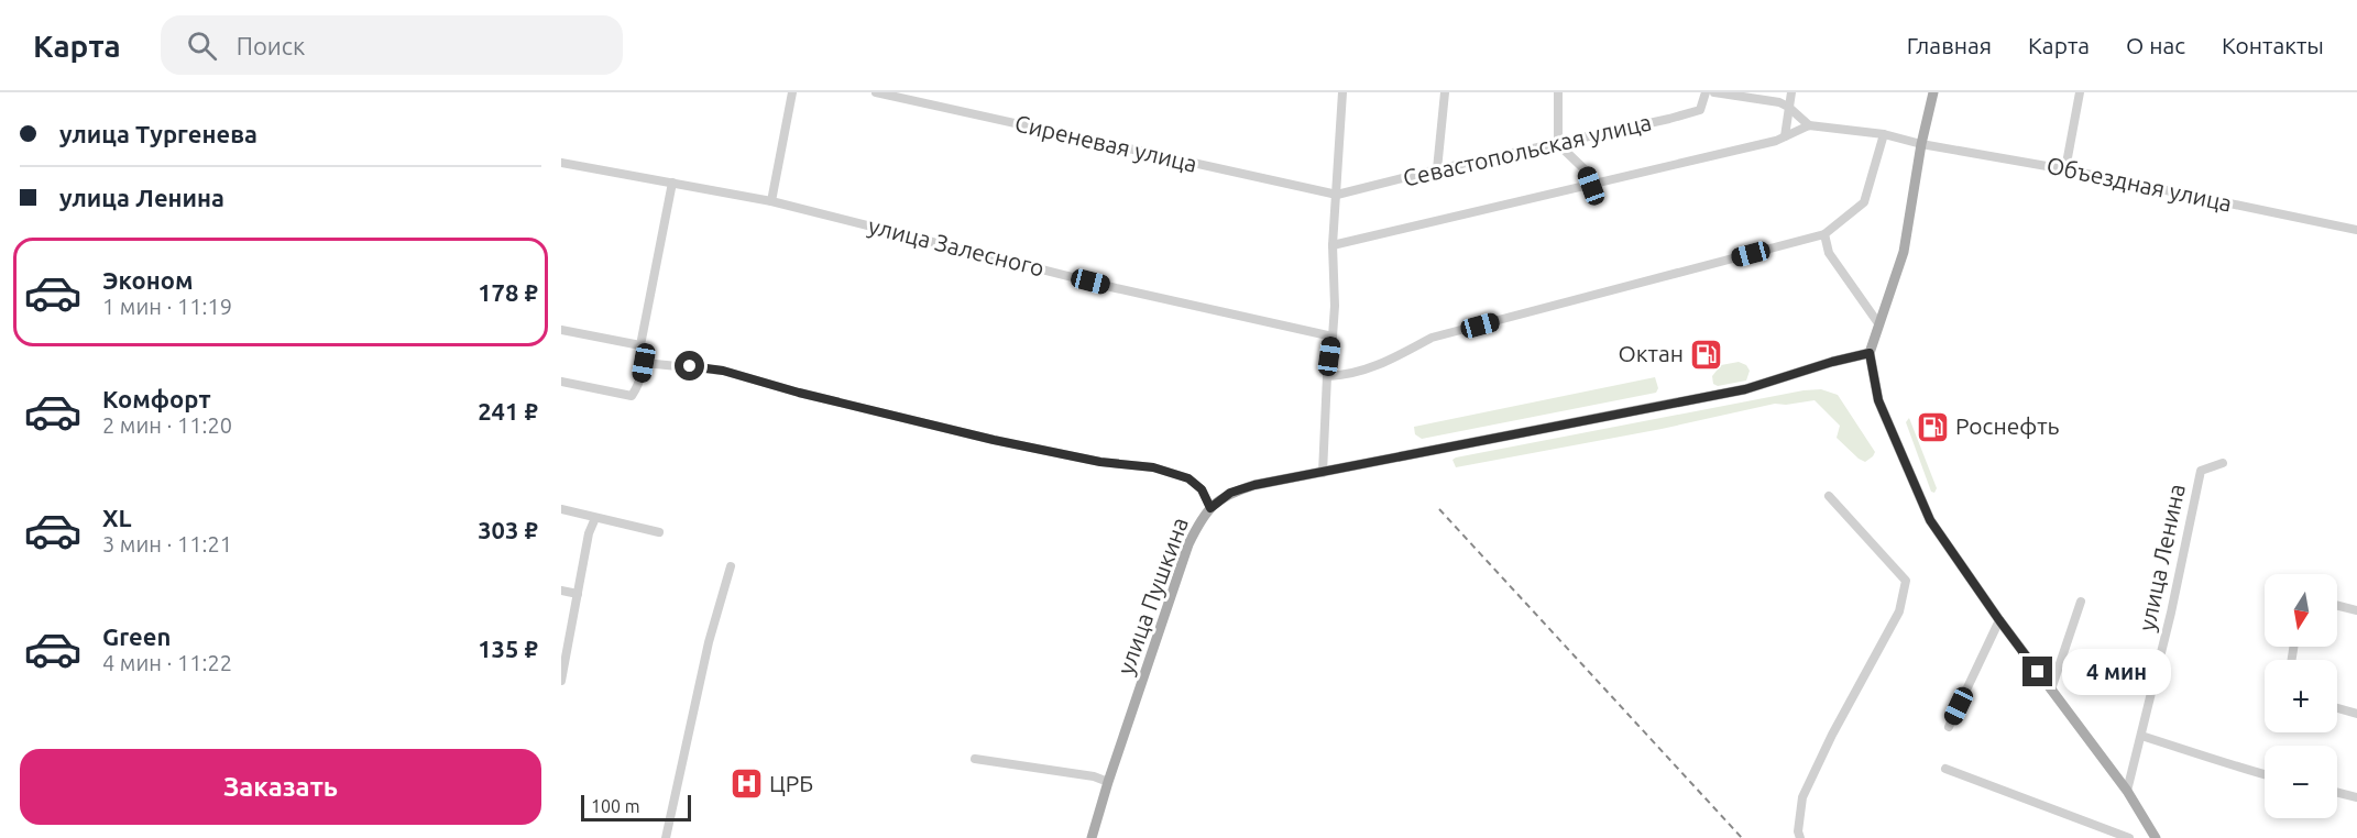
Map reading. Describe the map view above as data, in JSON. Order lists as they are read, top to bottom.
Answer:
{
  "streets": {
    "main road": ["улица Пушкина"],
    "street": [
      "Сиреневая улица",
      "Севастопольская улица",
      "Объездная улица",
      "улица Залесного",
      "улица Ленина"
    ]
  },
  "crossings": [
    ["Сиреневая улица", "Севастопольская улица"]
  ],
  "places": {
    "fuel station": ["Октан", "Роснефть"],
    "hospital": ["ЦРБ"]
  },
  "scale_bar": "100 m",
  "north": "bottom",
  "page": {
    "header": "Карта",
    "search": "Поиск",
    "nav": [
      "Главная",
      "Карта",
      "О нас",
      "Контакты"
    ],
    "banner": ["улица Тургенева", "улица Ленина"],
    "list": [
      {
        "name": "Эконом",
        "note": "1 мин · 11:19",
        "value": "178 ₽"
      },
      {
        "name": "Комфорт",
        "note": "2 мин · 11:20",
        "value": "241 ₽"
      },
      {
        "name": "XL",
        "note": "3 мин · 11:21",
        "value": "303 ₽"
      },
      {
        "name": "Green",
        "note": "4 мин · 11:22",
        "value": "135 ₽"
      }
    ],
    "map_buttons": ["+", "−"],
    "bubble": "4 мин",
    "buttons": "Заказать",
    "scale": "100 m"
  }
}
